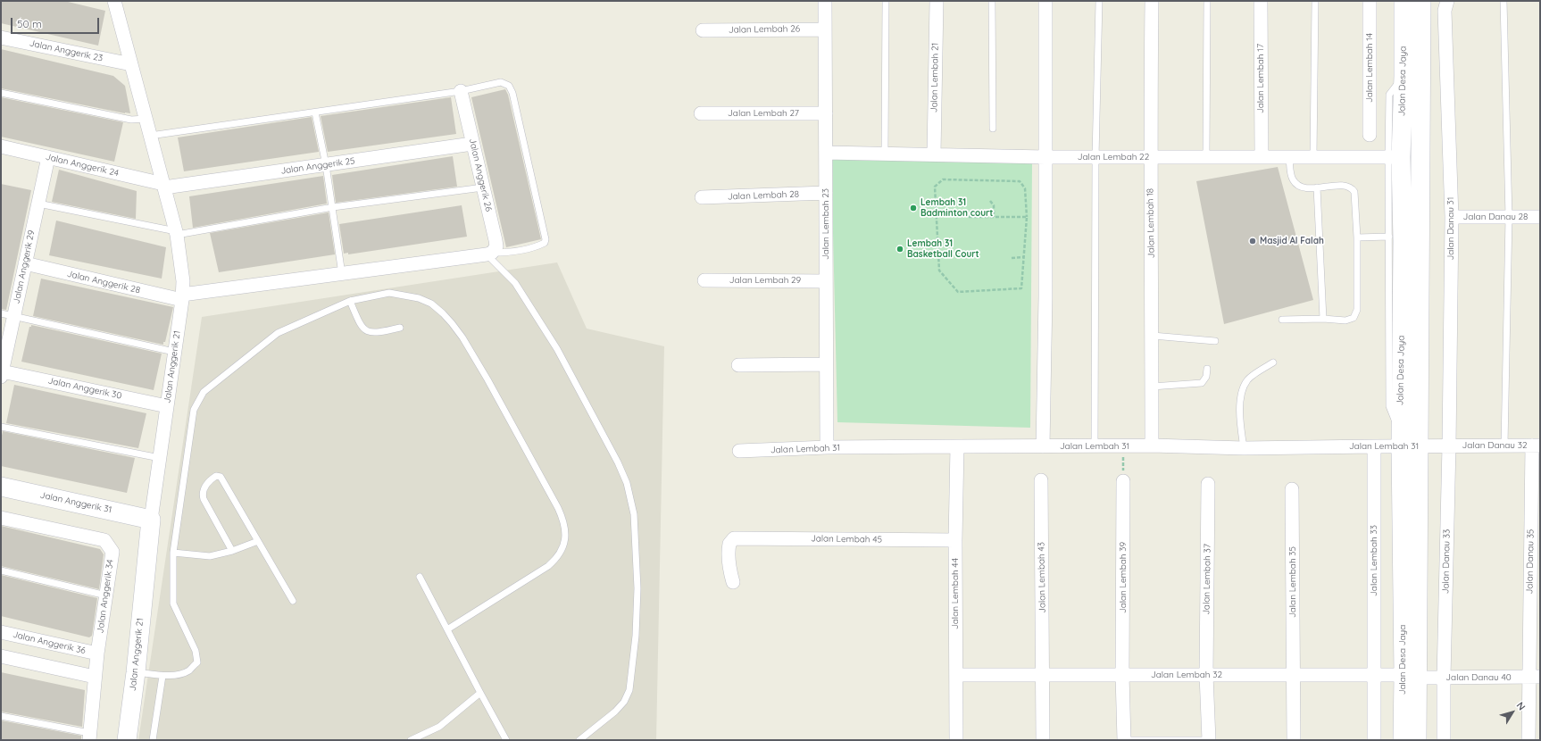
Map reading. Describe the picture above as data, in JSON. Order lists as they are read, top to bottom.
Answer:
{
  "streets": {
    "main road": ["Jalan Desa Jaya", "Jalan Anggerik 21", "Jalan Anggerik 31"],
    "street": [
      "Jalan Lembah 26",
      "Jalan Anggerik 23",
      "Jalan Lembah 14",
      "Jalan Lembah 21",
      "Jalan Lembah 17",
      "Jalan Lembah 27",
      "Jalan Lembah 22",
      "Jalan Anggerik 24",
      "Jalan Anggerik 25",
      "Jalan Anggerik 26",
      "Jalan Lembah 28",
      "Jalan Danau 28",
      "Jalan Lembah 18",
      "Jalan Lembah 23",
      "Jalan Danau 31",
      "Jalan Anggerik 29",
      "Jalan Lembah 29",
      "Jalan Anggerik 28",
      "Jalan Anggerik 30",
      "Jalan Danau 32",
      "Jalan Lembah 31",
      "Jalan Lembah 45",
      "Jalan Lembah 33",
      "Jalan Danau 33",
      "Jalan Danau 35",
      "Jalan Lembah 43",
      "Jalan Lembah 39",
      "Jalan Lembah 37",
      "Jalan Lembah 35",
      "Jalan Lembah 44",
      "Jalan Anggerik 34",
      "Jalan Anggerik 36",
      "Jalan Lembah 32",
      "Jalan Danau 40"
    ]
  },
  "crossings": [
    ["Jalan Lembah 26", "Jalan Lembah 23"],
    ["Jalan Anggerik 23", "Jalan Anggerik 21"],
    ["Jalan Lembah 21", "Jalan Lembah 22"],
    ["Jalan Lembah 17", "Jalan Lembah 22"],
    ["Jalan Desa Jaya", "Jalan Lembah 22"],
    ["Jalan Desa Jaya", "Jalan Lembah 31"],
    ["Jalan Desa Jaya", "Jalan Lembah 32"],
    ["Jalan Desa Jaya", "Jalan Danau 40"],
    ["Jalan Lembah 27", "Jalan Lembah 23"],
    ["Jalan Lembah 22", "Jalan Lembah 18"],
    ["Jalan Lembah 22", "Jalan Lembah 23"],
    ["Jalan Anggerik 24", "Jalan Anggerik 25"],
    ["Jalan Anggerik 24", "Jalan Anggerik 29"],
    ["Jalan Anggerik 24", "Jalan Anggerik 21"],
    ["Jalan Anggerik 25", "Jalan Anggerik 26"],
    ["Jalan Anggerik 25", "Jalan Anggerik 21"],
    ["Jalan Lembah 28", "Jalan Lembah 23"],
    ["Jalan Danau 28", "Jalan Danau 31"],
    ["Jalan Lembah 18", "Jalan Lembah 31"],
    ["Jalan Lembah 23", "Jalan Lembah 29"],
    ["Jalan Lembah 23", "Jalan Lembah 31"],
    ["Jalan Danau 31", "Jalan Danau 32"],
    ["Jalan Danau 31", "Jalan Lembah 31"],
    ["Jalan Danau 31", "Jalan Danau 33"],
    ["Jalan Anggerik 29", "Jalan Anggerik 28"],
    ["Jalan Anggerik 29", "Jalan Anggerik 30"],
    ["Jalan Anggerik 28", "Jalan Anggerik 21"],
    ["Jalan Anggerik 21", "Jalan Anggerik 30"],
    ["Jalan Anggerik 21", "Jalan Anggerik 31"],
    ["Jalan Danau 32", "Jalan Lembah 31"],
    ["Jalan Danau 32", "Jalan Danau 33"],
    ["Jalan Danau 32", "Jalan Danau 35"],
    ["Jalan Lembah 31", "Jalan Lembah 33"],
    ["Jalan Lembah 31", "Jalan Danau 33"],
    ["Jalan Lembah 31", "Jalan Lembah 44"],
    ["Jalan Lembah 45", "Jalan Lembah 44"],
    ["Jalan Lembah 33", "Jalan Lembah 32"],
    ["Jalan Danau 33", "Jalan Danau 40"],
    ["Jalan Danau 35", "Jalan Danau 40"],
    ["Jalan Lembah 43", "Jalan Lembah 32"],
    ["Jalan Lembah 39", "Jalan Lembah 32"],
    ["Jalan Lembah 37", "Jalan Lembah 32"],
    ["Jalan Lembah 35", "Jalan Lembah 32"],
    ["Jalan Lembah 44", "Jalan Lembah 32"],
    ["Jalan Anggerik 34", "Jalan Anggerik 36"],
    ["Jalan Lembah 32", "Jalan Danau 40"]
  ],
  "places": ["Lembah 31 Badminton court", "Masjid Al Falah", "Lembah 31 Basketball Court"],
  "scale_bar": "50 m",
  "north": "top right"
}
